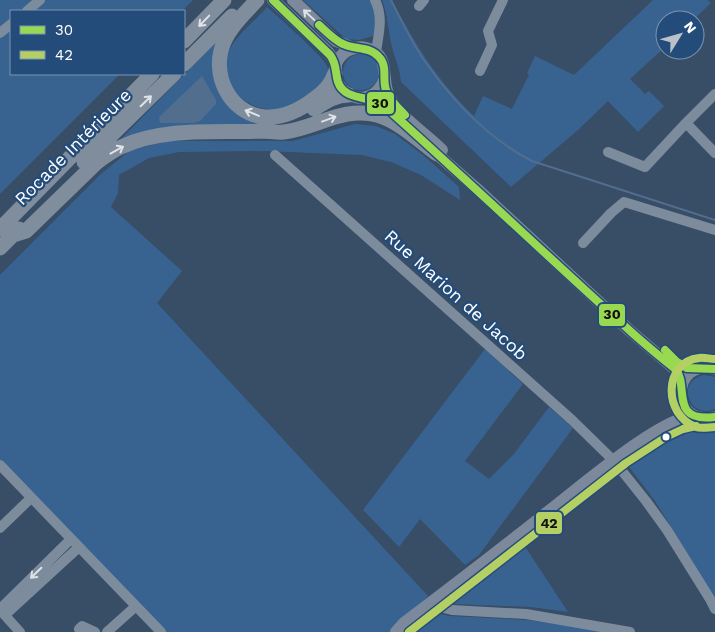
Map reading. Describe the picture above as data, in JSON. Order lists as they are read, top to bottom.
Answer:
{
  "streets": {
    "highway": ["Rocade Intérieure"],
    "street": ["Rue Marion de Jacob"]
  },
  "lines": ["transit line 30", "transit line 42"],
  "legend": ["30", "42"],
  "north": "top right"
}
